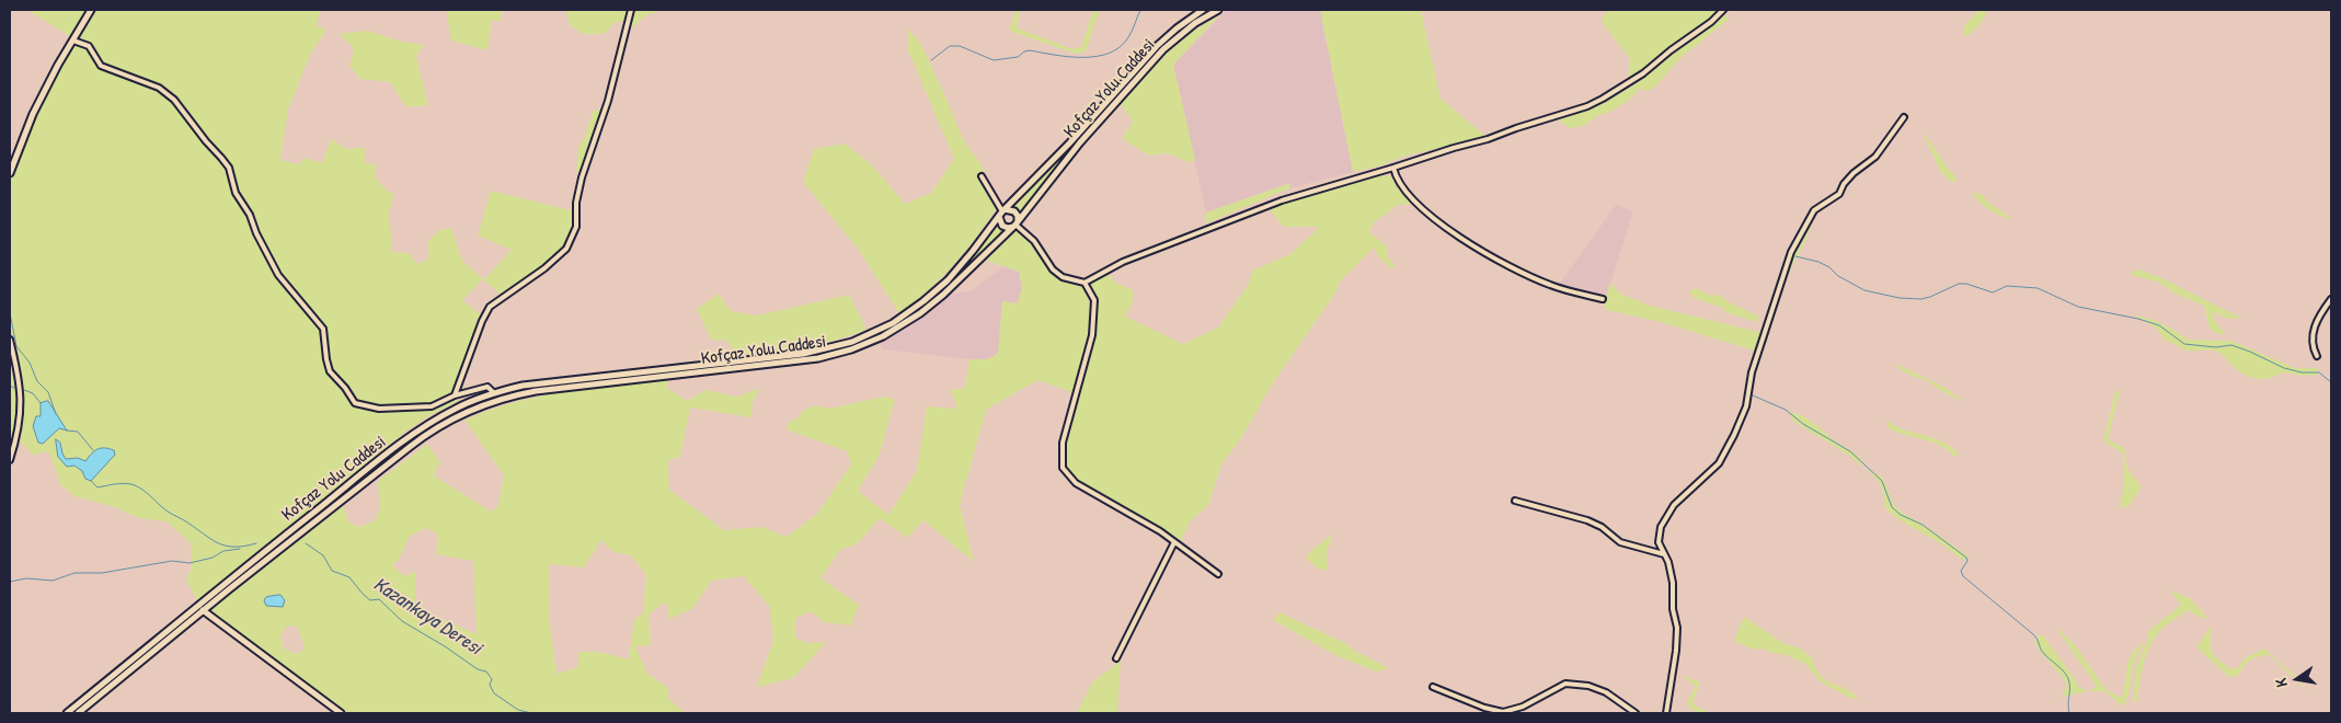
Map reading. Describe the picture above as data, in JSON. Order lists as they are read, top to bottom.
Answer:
{
  "streets": {
    "main road": ["Kofçaz Yolu Caddesi"]
  },
  "water": ["Kazankaya Deresi"],
  "north": "left"
}
